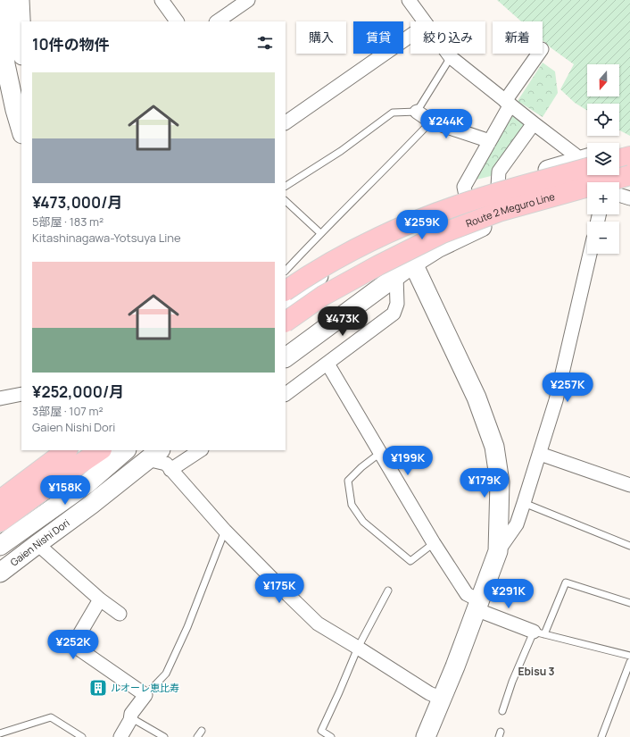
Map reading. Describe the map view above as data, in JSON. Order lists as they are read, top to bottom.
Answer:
{
  "streets": {
    "highway": ["Route 2 Meguro Line"],
    "main road": ["Gaien Nishi Dori"]
  },
  "districts": ["Ebisu 3"],
  "places": {
    "building": ["ルオーレ恵比寿"]
  },
  "north": "bottom",
  "page": {
    "chip": [
      "購入",
      "賃貸",
      "絞り込み",
      "新着"
    ],
    "heading": "10件の物件",
    "map_buttons": ["+", "−"],
    "list": [
      {
        "name": "¥473,000/月",
        "note": "5部屋 · 183 m² · Kitashinagawa-Yotsuya Line"
      },
      {
        "name": "¥252,000/月",
        "note": "3部屋 · 107 m² · Gaien Nishi Dori"
      }
    ],
    "price": [
      "¥244K",
      "¥259K",
      "¥473K",
      "¥257K",
      "¥199K",
      "¥179K",
      "¥158K",
      "¥175K",
      "¥291K",
      "¥252K"
    ]
  }
}
